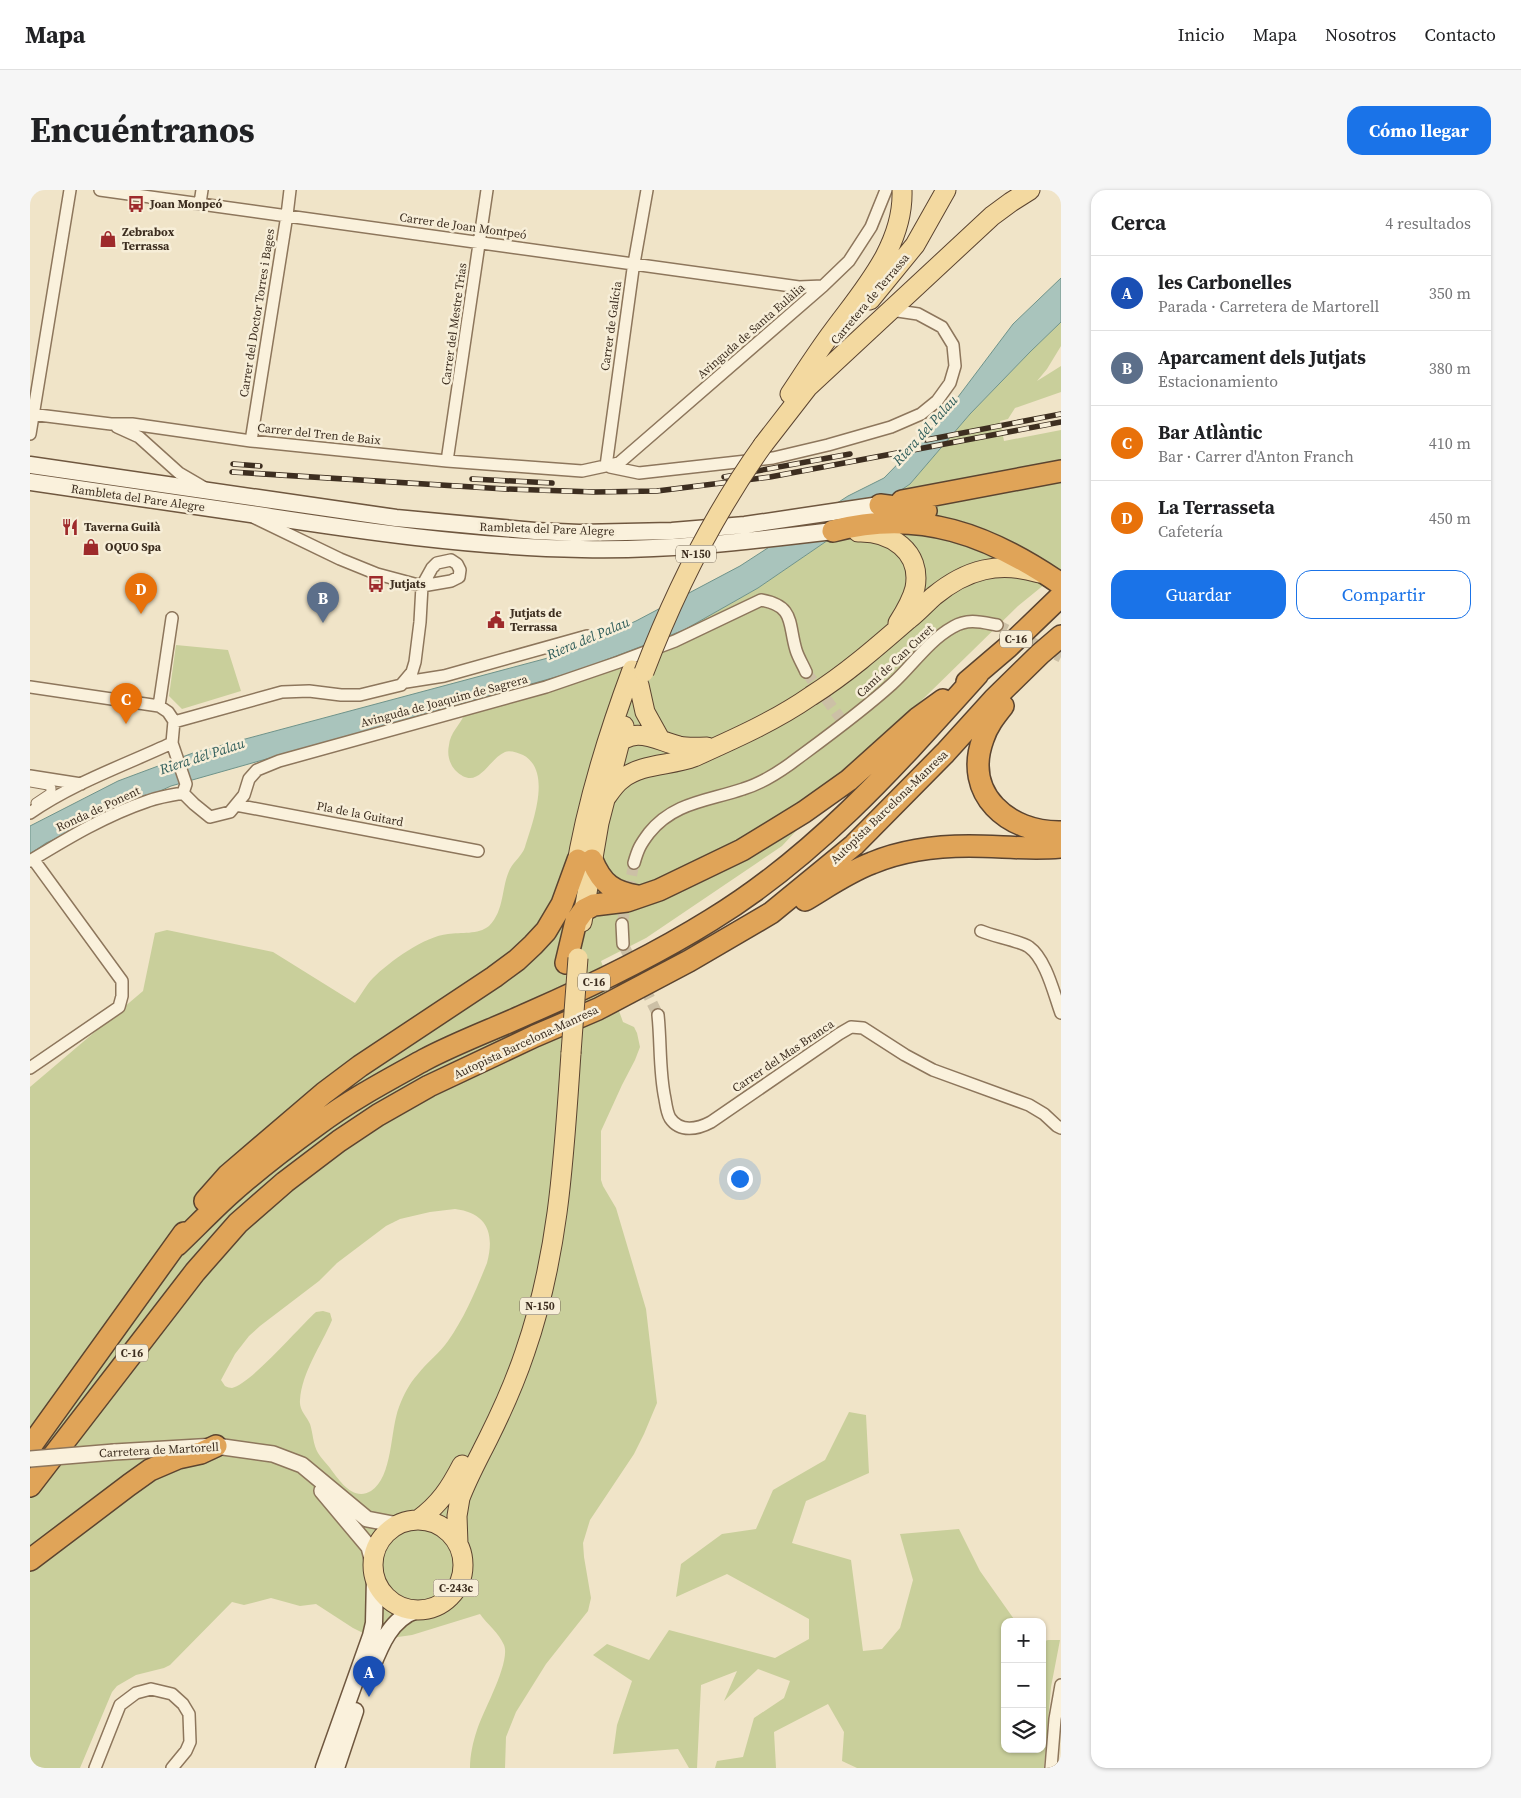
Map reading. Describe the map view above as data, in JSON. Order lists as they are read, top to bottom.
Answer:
{
  "streets": {
    "highway": ["C-16", "Autopista Barcelona-Manresa"],
    "main road": [
      "Carretera de Terrassa",
      "Rambleta del Pare Alegre",
      "N-150",
      "C-243c"
    ],
    "street": [
      "Carrer de Joan Montpeó",
      "Carrer del Doctor Torres i Bages",
      "Carrer del Mestre Trias",
      "Carrer de Galícia",
      "Avinguda de Santa Eulàlia",
      "Carrer del Tren de Baix",
      "Camí de Can Curet",
      "Avinguda de Joaquim de Sagrera",
      "Ronda de Ponent",
      "Pla de la Guitard",
      "Carrer del Mas Branca",
      "Carretera de Martorell"
    ]
  },
  "crossings": [
    ["Carrer de Joan Montpeó", "Carrer del Doctor Torres i Bages"],
    ["Carrer de Joan Montpeó", "Carrer del Mestre Trias"],
    ["Carrer de Joan Montpeó", "Carrer de Galícia"],
    ["Carrer de Joan Montpeó", "Avinguda de Santa Eulàlia"],
    ["Carretera de Terrassa", "N-150"],
    ["Carrer del Doctor Torres i Bages", "Carrer del Tren de Baix"],
    ["Carrer del Mestre Trias", "Carrer del Tren de Baix"],
    ["Carrer de Galícia", "Avinguda de Santa Eulàlia"],
    ["Carrer de Galícia", "Carrer del Tren de Baix"],
    ["Avinguda de Santa Eulàlia", "Carrer del Tren de Baix"],
    ["Carrer del Tren de Baix", "Rambleta del Pare Alegre"],
    ["Rambleta del Pare Alegre", "Avinguda de Joaquim de Sagrera"],
    ["N-150", "Carretera de Martorell"],
    ["N-150", "C-243c"],
    ["Avinguda de Joaquim de Sagrera", "Pla de la Guitard"],
    ["Carretera de Martorell", "C-243c"]
  ],
  "water": ["Riera del Palau"],
  "places": {
    "bus stop": ["Joan Monpeó", "Jutjats"],
    "shop": ["Zebrabox Terrassa", "OQUO Spa"],
    "restaurant": ["Taverna Guilà"],
    "public building": ["Jutjats de Terrassa"]
  },
  "page": {
    "header": "Mapa",
    "nav": [
      "Inicio",
      "Mapa",
      "Nosotros",
      "Contacto"
    ],
    "title": "Encuéntranos",
    "buttons": [
      "Cómo llegar",
      ["Guardar", "Compartir"]
    ],
    "heading": ["Cerca", "4 resultados"],
    "list": [
      {
        "mark": "A",
        "name": "les Carbonelles",
        "note": "Parada · Carretera de Martorell",
        "value": "350 m"
      },
      {
        "mark": "B",
        "name": "Aparcament dels Jutjats",
        "note": "Estacionamiento",
        "value": "380 m"
      },
      {
        "mark": "C",
        "name": "Bar Atlàntic",
        "note": "Bar · Carrer d'Anton Franch",
        "value": "410 m"
      },
      {
        "mark": "D",
        "name": "La Terrasseta",
        "note": "Cafetería",
        "value": "450 m"
      }
    ],
    "pins": [
      "D",
      "B",
      "C",
      "A"
    ],
    "map_buttons": ["+", "−"]
  }
}
